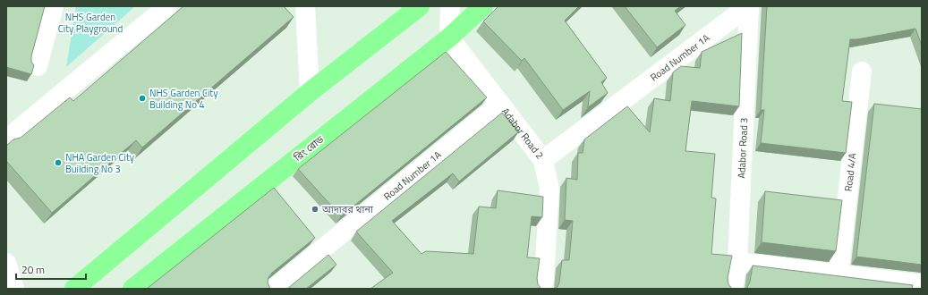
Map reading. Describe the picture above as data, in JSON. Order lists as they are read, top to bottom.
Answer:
{
  "streets": {
    "main road": ["রিং রোড"],
    "street": [
      "Road Number 1A",
      "Adabor Road 2",
      "Adabor Road 3",
      "Road 4/A"
    ]
  },
  "crossings": [
    ["Road Number 1A", "Adabor Road 2"],
    ["Road Number 1A", "Adabor Road 3"],
    ["Adabor Road 2", "রিং রোড"]
  ],
  "parks": ["NHS Garden City Playground"],
  "places": ["NHS Garden City Building No 4", "NHA Garden City Building No 3", "আদাবর থানা"],
  "scale_bar": "20 m"
}
